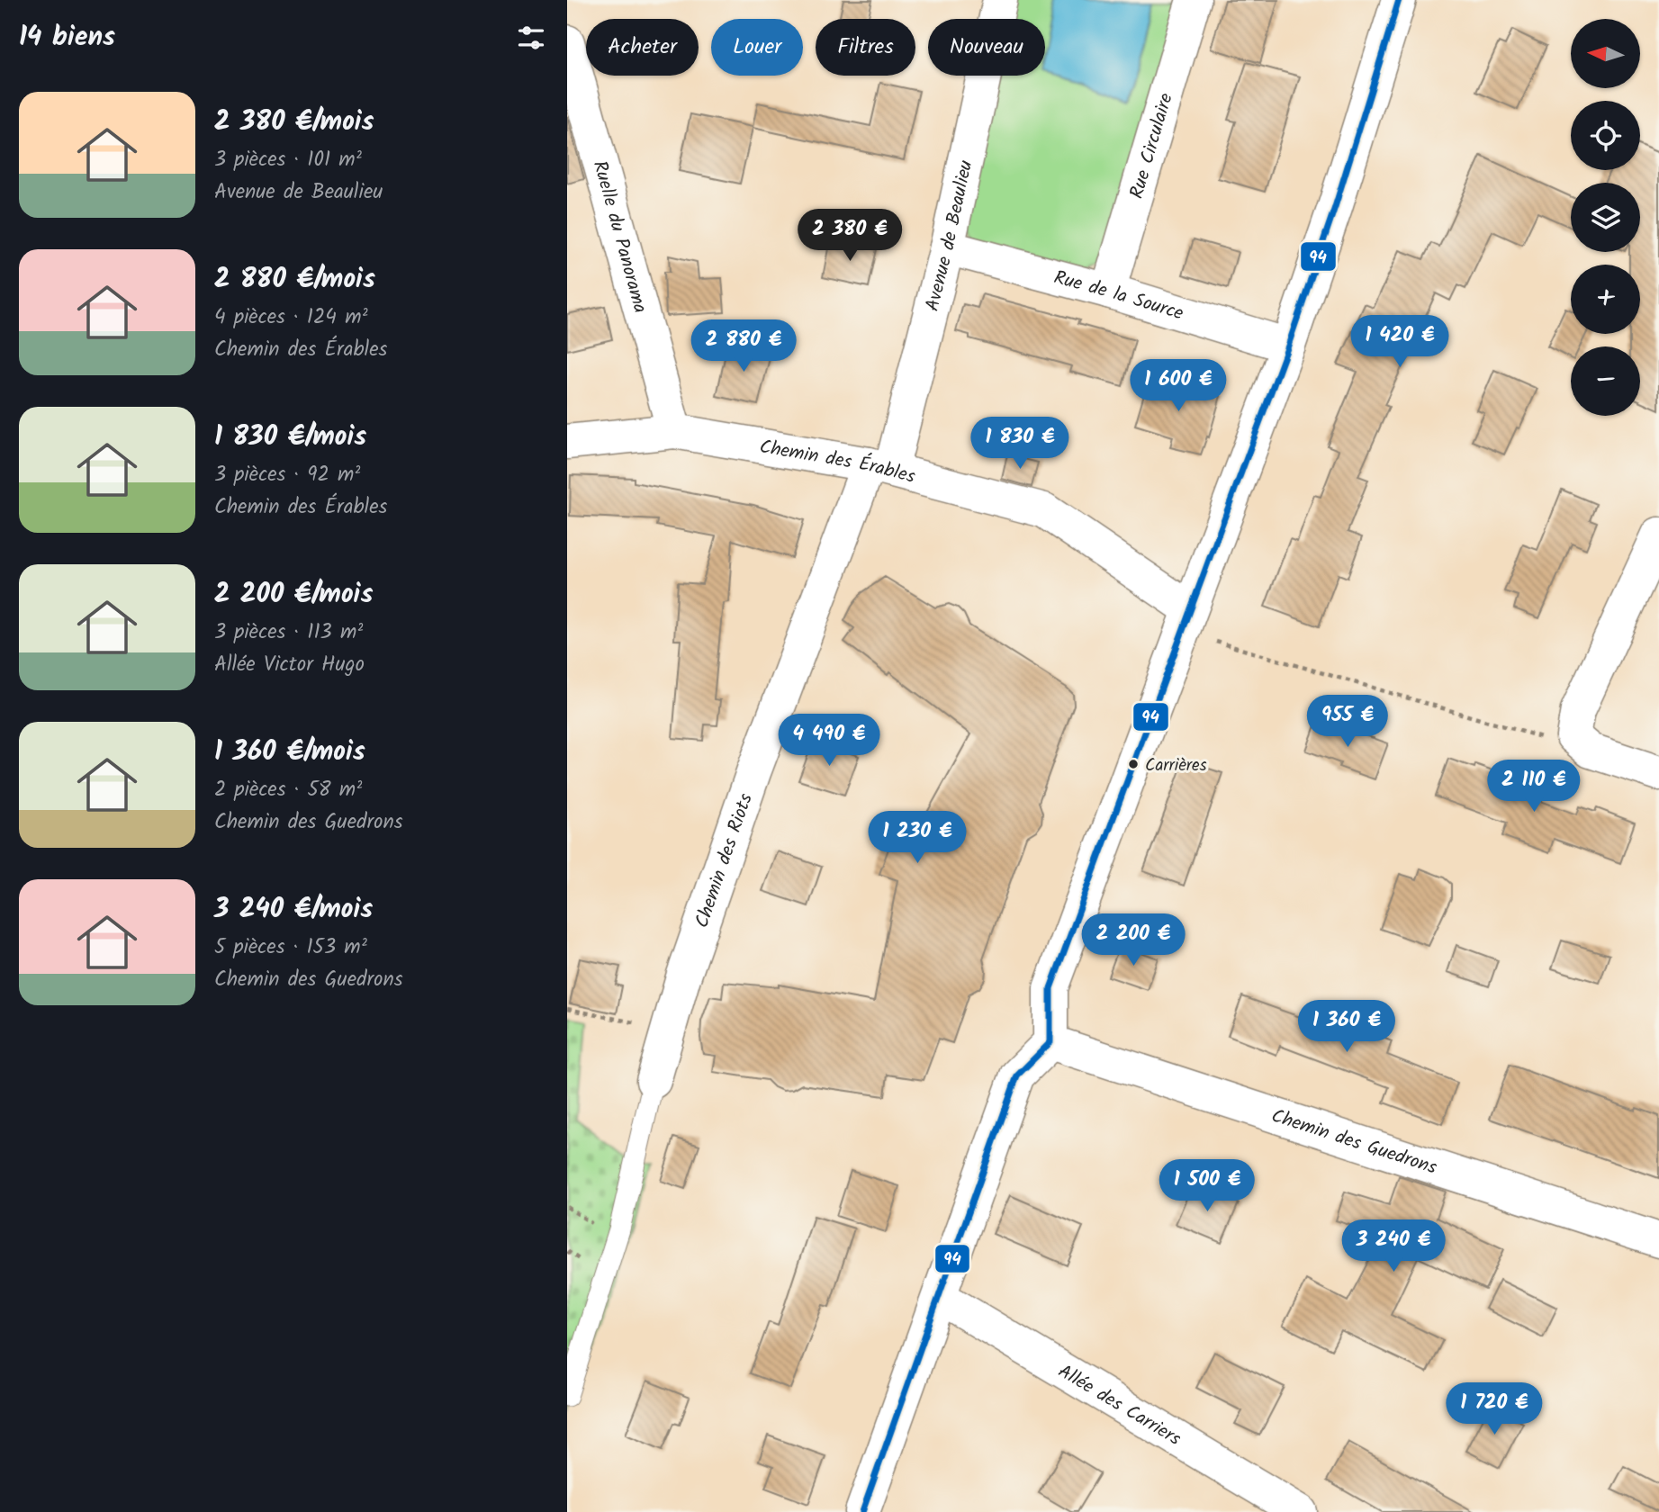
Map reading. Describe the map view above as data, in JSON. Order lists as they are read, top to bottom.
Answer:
{
  "streets": {
    "street": [
      "Rue Circulaire",
      "Avenue de Beaulieu",
      "Ruelle du Panorama",
      "Rue de la Source",
      "Chemin des Érables",
      "Chemin des Riots",
      "Chemin des Guedrons",
      "Allée des Carriers"
    ]
  },
  "crossings": [
    ["Rue Circulaire", "Rue de la Source"],
    ["Avenue de Beaulieu", "Rue de la Source"],
    ["Avenue de Beaulieu", "Chemin des Érables"],
    ["Avenue de Beaulieu", "Chemin des Riots"],
    ["Ruelle du Panorama", "Chemin des Érables"],
    ["Chemin des Érables", "Chemin des Riots"]
  ],
  "places": ["Carrières"],
  "lines": ["transit line 94"],
  "north": "left",
  "page": {
    "heading": "14 biens",
    "map_buttons": ["+", "−"],
    "chip": [
      "Acheter",
      "Louer",
      "Filtres",
      "Nouveau"
    ],
    "list": [
      {
        "name": "2 380 €/mois",
        "note": "3 pièces · 101 m² · Avenue de Beaulieu"
      },
      {
        "name": "2 880 €/mois",
        "note": "4 pièces · 124 m² · Chemin des Érables"
      },
      {
        "name": "1 830 €/mois",
        "note": "3 pièces · 92 m² · Chemin des Érables"
      },
      {
        "name": "2 200 €/mois",
        "note": "3 pièces · 113 m² · Allée Victor Hugo"
      },
      {
        "name": "1 360 €/mois",
        "note": "2 pièces · 58 m² · Chemin des Guedrons"
      },
      {
        "name": "3 240 €/mois",
        "note": "5 pièces · 153 m² · Chemin des Guedrons"
      }
    ],
    "price": [
      "2 380 €",
      "1 420 €",
      "2 880 €",
      "1 600 €",
      "1 830 €",
      "955 €",
      "4 490 €",
      "2 110 €",
      "1 230 €",
      "2 200 €",
      "1 360 €",
      "1 500 €",
      "3 240 €",
      "1 720 €"
    ]
  }
}
